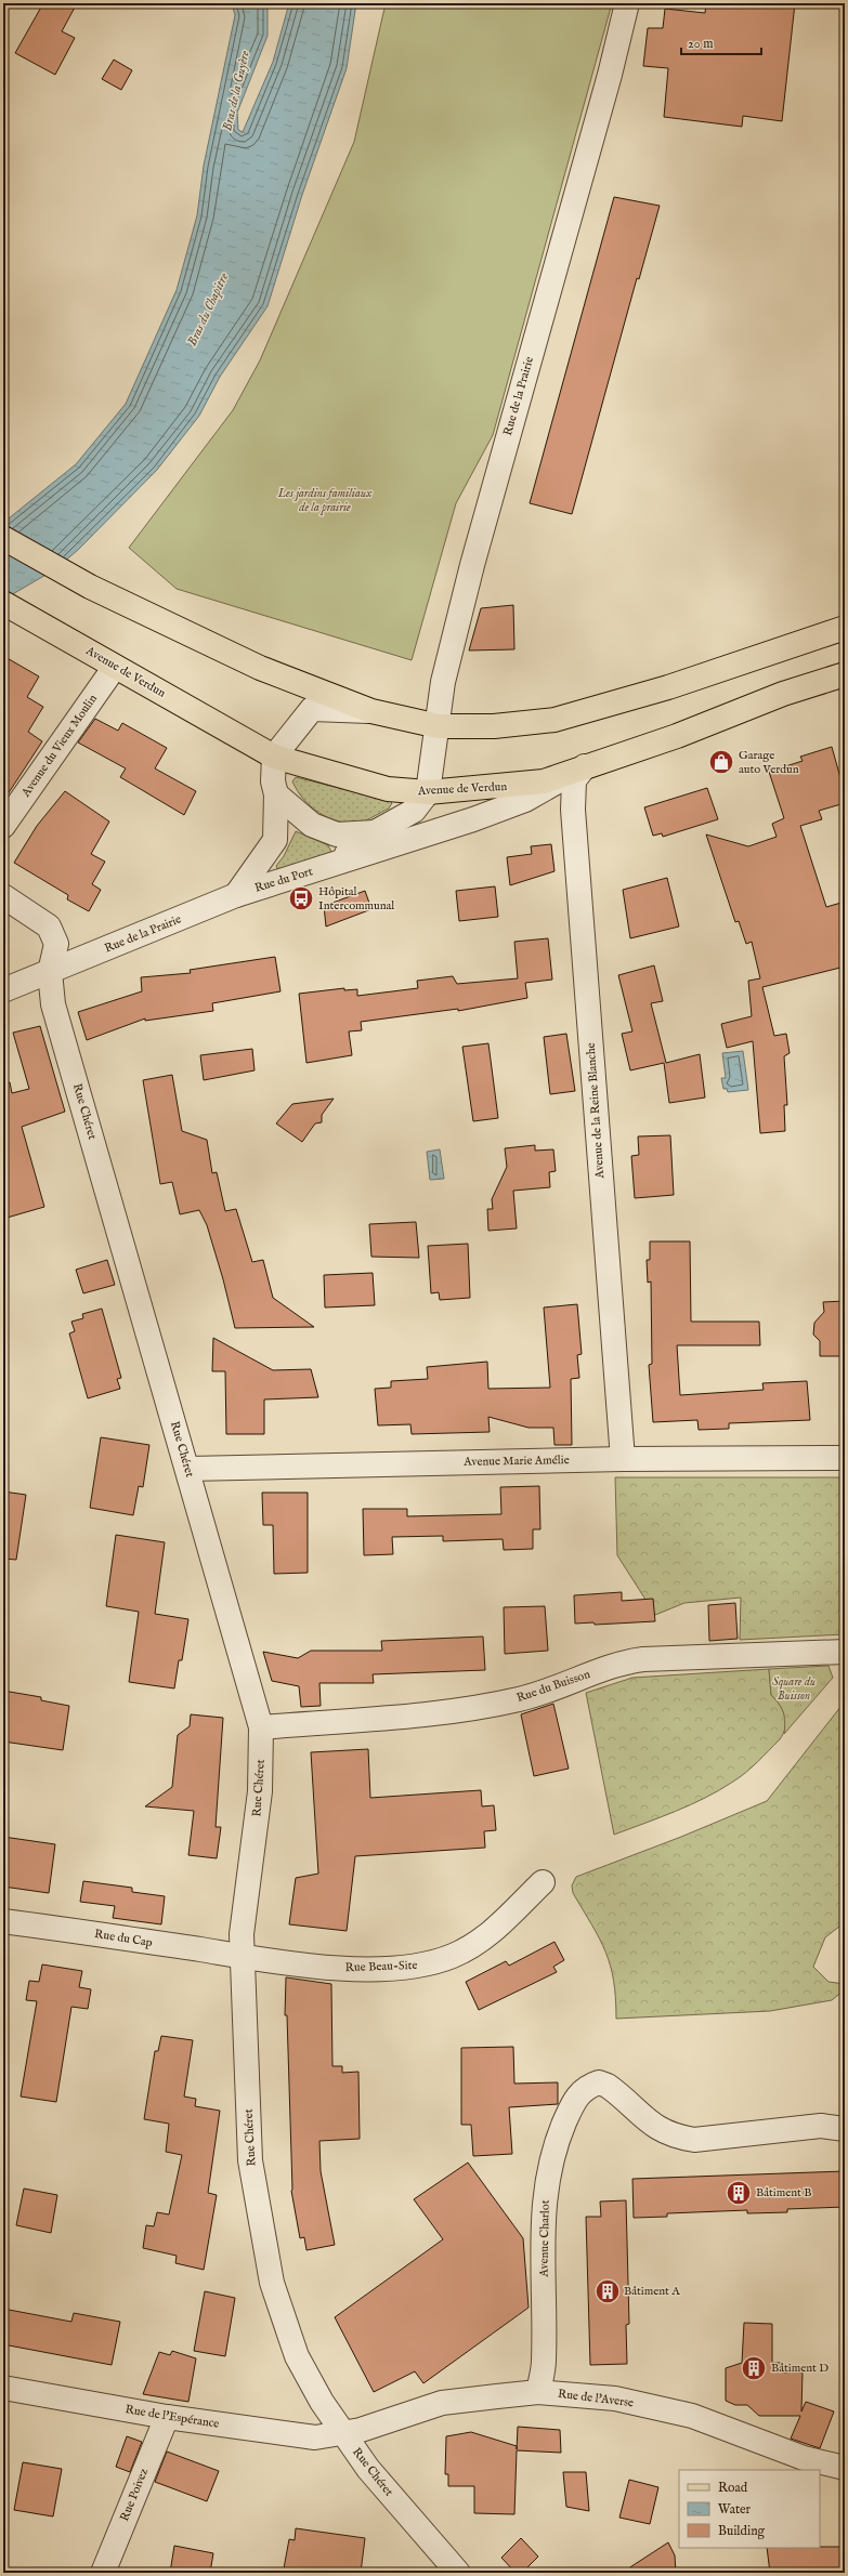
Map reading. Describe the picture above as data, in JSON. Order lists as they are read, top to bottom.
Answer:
{
  "streets": {
    "main road": ["Avenue de Verdun"],
    "street": [
      "Rue de la Prairie",
      "Avenue du Vieux Moulin",
      "Rue du Port",
      "Avenue de la Reine Blanche",
      "Rue Chéret",
      "Avenue Marie Amélie",
      "Rue du Buisson",
      "Rue du Cap",
      "Rue Beau-Site",
      "Avenue Charlot",
      "Rue de l'Averse",
      "Rue de l'Espérance",
      "Rue Poivez"
    ]
  },
  "crossings": [
    ["Rue de la Prairie", "Avenue de Verdun"],
    ["Rue de la Prairie", "Rue du Port"],
    ["Rue de la Prairie", "Rue Chéret"],
    ["Avenue de Verdun", "Avenue du Vieux Moulin"],
    ["Avenue de Verdun", "Rue du Port"],
    ["Avenue de Verdun", "Avenue de la Reine Blanche"],
    ["Rue du Port", "Avenue de la Reine Blanche"],
    ["Avenue de la Reine Blanche", "Avenue Marie Amélie"],
    ["Rue Chéret", "Avenue Marie Amélie"],
    ["Rue Chéret", "Rue du Buisson"],
    ["Rue Chéret", "Rue du Cap"],
    ["Rue Chéret", "Rue Beau-Site"],
    ["Rue Chéret", "Rue de l'Averse"],
    ["Rue Chéret", "Rue de l'Espérance"],
    ["Rue du Cap", "Rue Beau-Site"],
    ["Avenue Charlot", "Rue de l'Averse"],
    ["Rue de l'Averse", "Rue de l'Espérance"],
    ["Rue de l'Espérance", "Rue Poivez"]
  ],
  "water": ["Bras de la Guyère", "Bras du Chapitre"],
  "parks": ["Les jardins familiaux de la prairie", "Square du Buisson"],
  "places": {
    "shop": ["Garage auto Verdun"],
    "bus stop": ["Hôpital Intercommunal"],
    "building": ["Bâtiment B", "Bâtiment A", "Bâtiment D"]
  },
  "legend": ["Road", "Water", "Building"],
  "scale_bar": "20 m"
}
